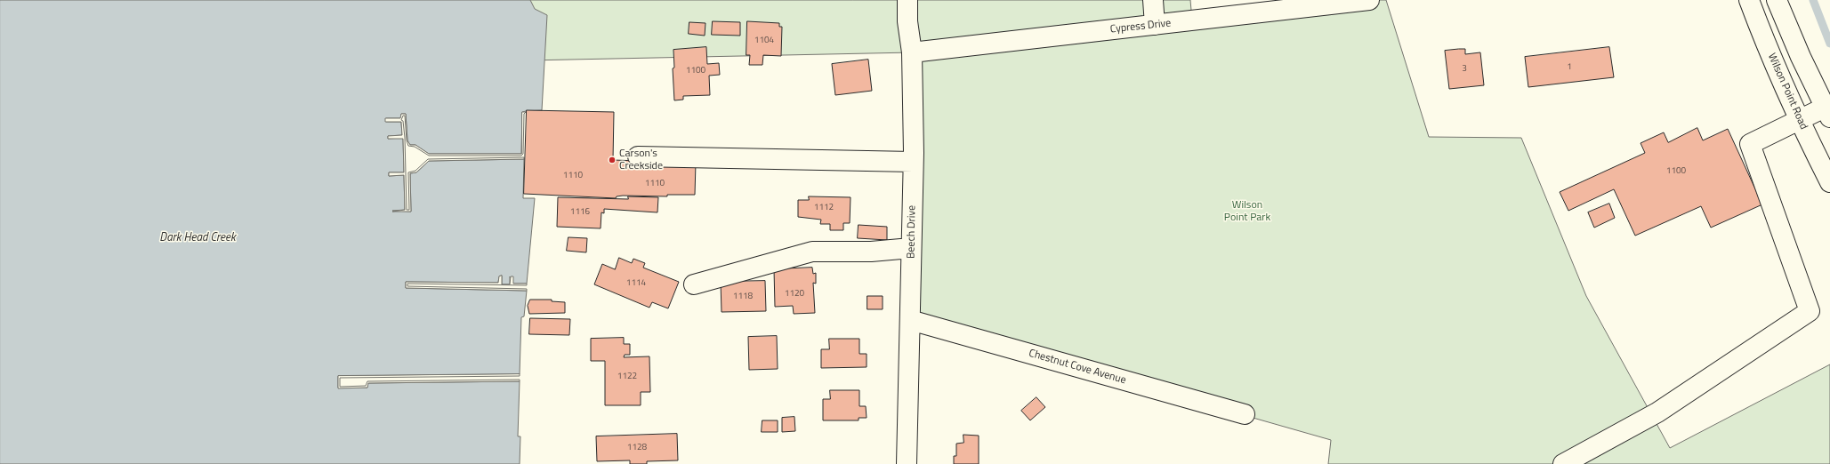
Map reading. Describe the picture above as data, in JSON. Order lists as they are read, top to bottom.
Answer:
{
  "streets": {
    "street": [
      "Cypress Drive",
      "Wilson Point Road",
      "Beech Drive",
      "Chestnut Cove Avenue"
    ]
  },
  "crossings": [
    ["Cypress Drive", "Beech Drive"],
    ["Beech Drive", "Chestnut Cove Avenue"]
  ],
  "water": ["Dark Head Creek"],
  "parks": ["Wilson Point Park"],
  "places": ["Carson's Creekside"],
  "house_numbers": [
    "1104",
    "1",
    "3",
    "1100",
    "1100",
    "1110",
    "1110",
    "1112",
    "1116",
    "1114",
    "1120",
    "1118",
    "1122",
    "1128"
  ]
}
